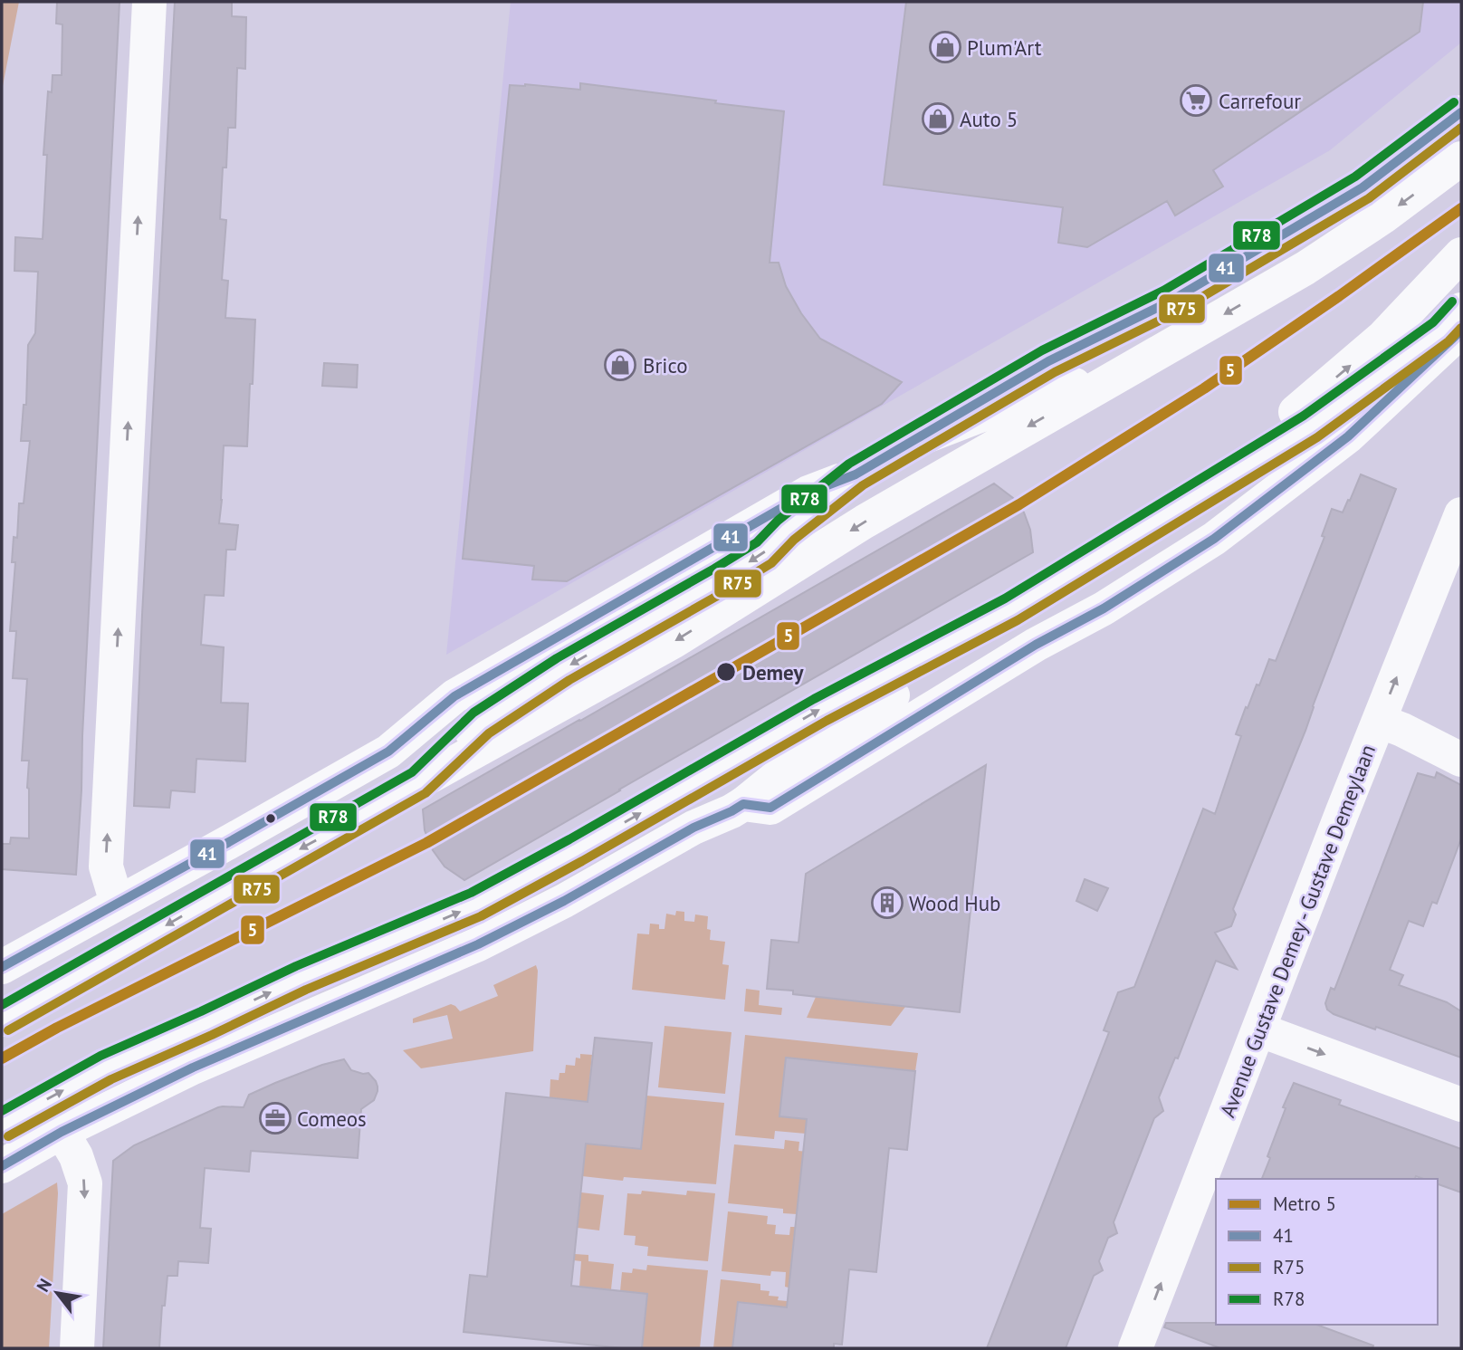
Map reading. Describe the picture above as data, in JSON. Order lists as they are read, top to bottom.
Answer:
{
  "streets": {
    "main road": ["Avenue Gustave Demey - Gustave Demeylaan"]
  },
  "one_way": ["Avenue Gustave Demey - Gustave Demeylaan"],
  "places": {
    "shop": ["Plum'Art", "Auto 5", "Brico"],
    "supermarket": ["Carrefour"],
    "other": ["Demey"],
    "building": ["Wood Hub"],
    "office": ["Comeos"]
  },
  "lines": [
    "transit line R78",
    "transit line 41",
    "transit line R75",
    "metro line 5"
  ],
  "legend": [
    "Metro 5",
    "41",
    "R75",
    "R78"
  ],
  "north": "top left"
}
